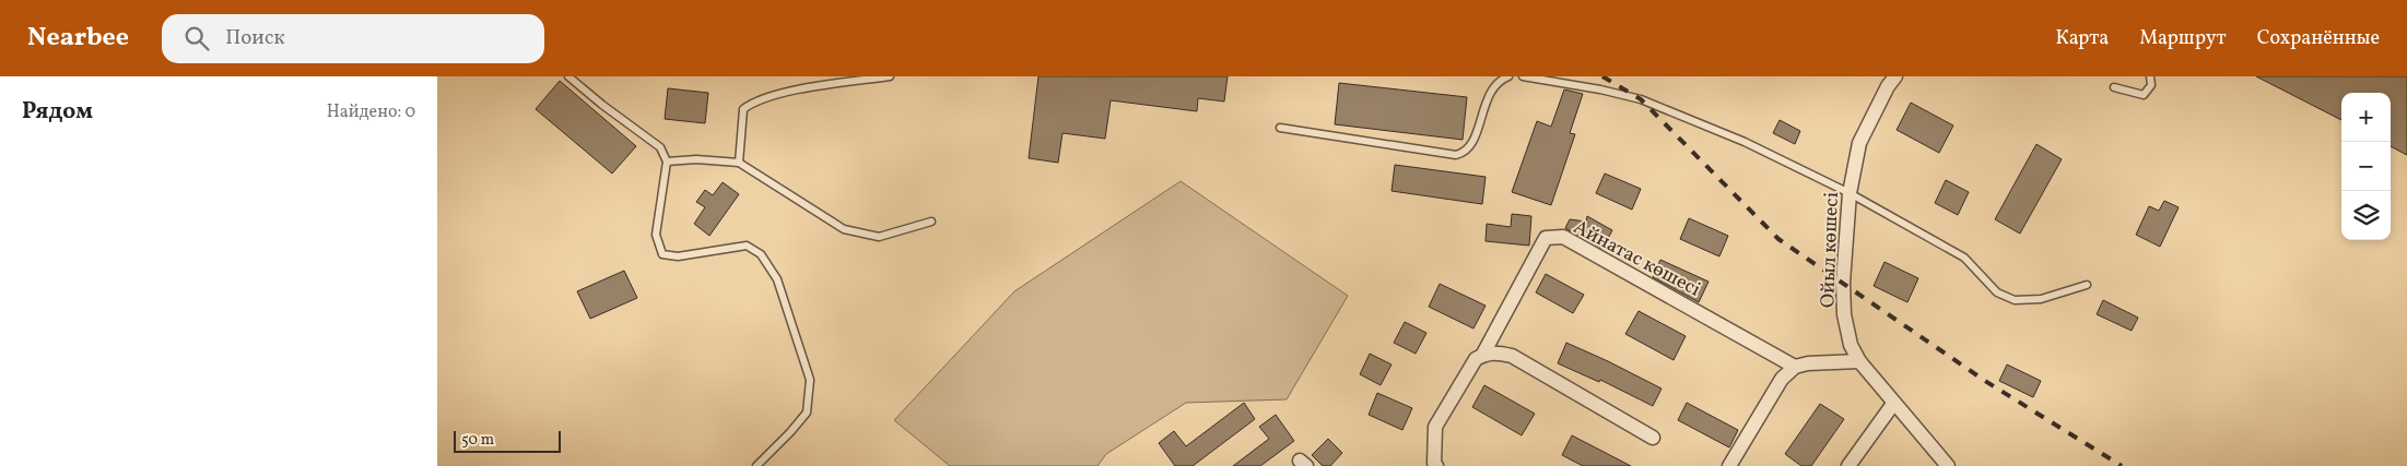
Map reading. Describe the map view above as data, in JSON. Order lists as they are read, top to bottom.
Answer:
{
  "streets": {
    "street": ["Ойыл көшесі", "Айнатас көшесі"]
  },
  "scale_bar": "50 m",
  "page": {
    "header": "Nearbee",
    "search": "Поиск",
    "nav": ["Карта", "Маршрут", "Сохранённые"],
    "heading": ["Рядом", "Найдено: 0"],
    "map_buttons": ["+", "−"],
    "scale": "50 m"
  }
}
